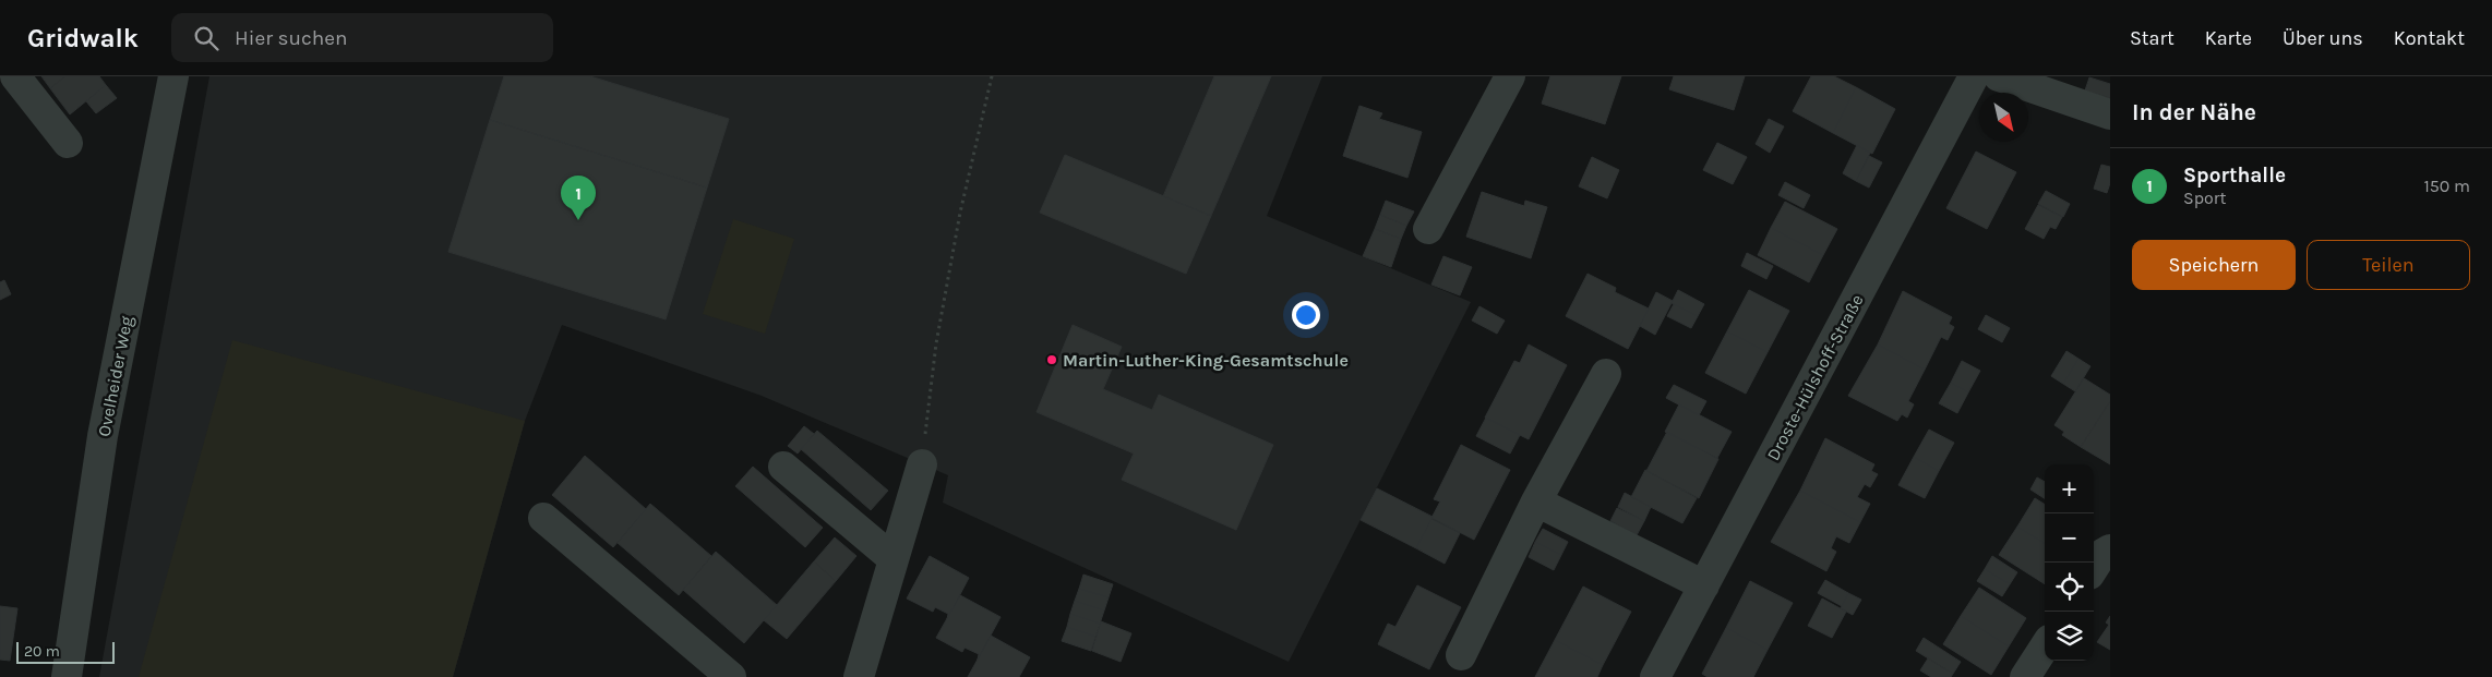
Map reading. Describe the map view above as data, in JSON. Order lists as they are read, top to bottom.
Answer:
{
  "streets": {
    "street": ["Ovelheider Weg", "Droste-Hülshoff-Straße"]
  },
  "places": ["Martin-Luther-King-Gesamtschule"],
  "scale_bar": "20 m",
  "north": "bottom right",
  "page": {
    "header": "Gridwalk",
    "search": "Hier suchen",
    "nav": [
      "Start",
      "Karte",
      "Über uns",
      "Kontakt"
    ],
    "heading": "In der Nähe",
    "list": [
      {
        "mark": "1",
        "name": "Sporthalle",
        "note": "Sport",
        "value": "150 m"
      }
    ],
    "pins": "1",
    "buttons": ["Speichern", "Teilen"],
    "map_buttons": ["+", "−"],
    "scale": "20 m"
  }
}
